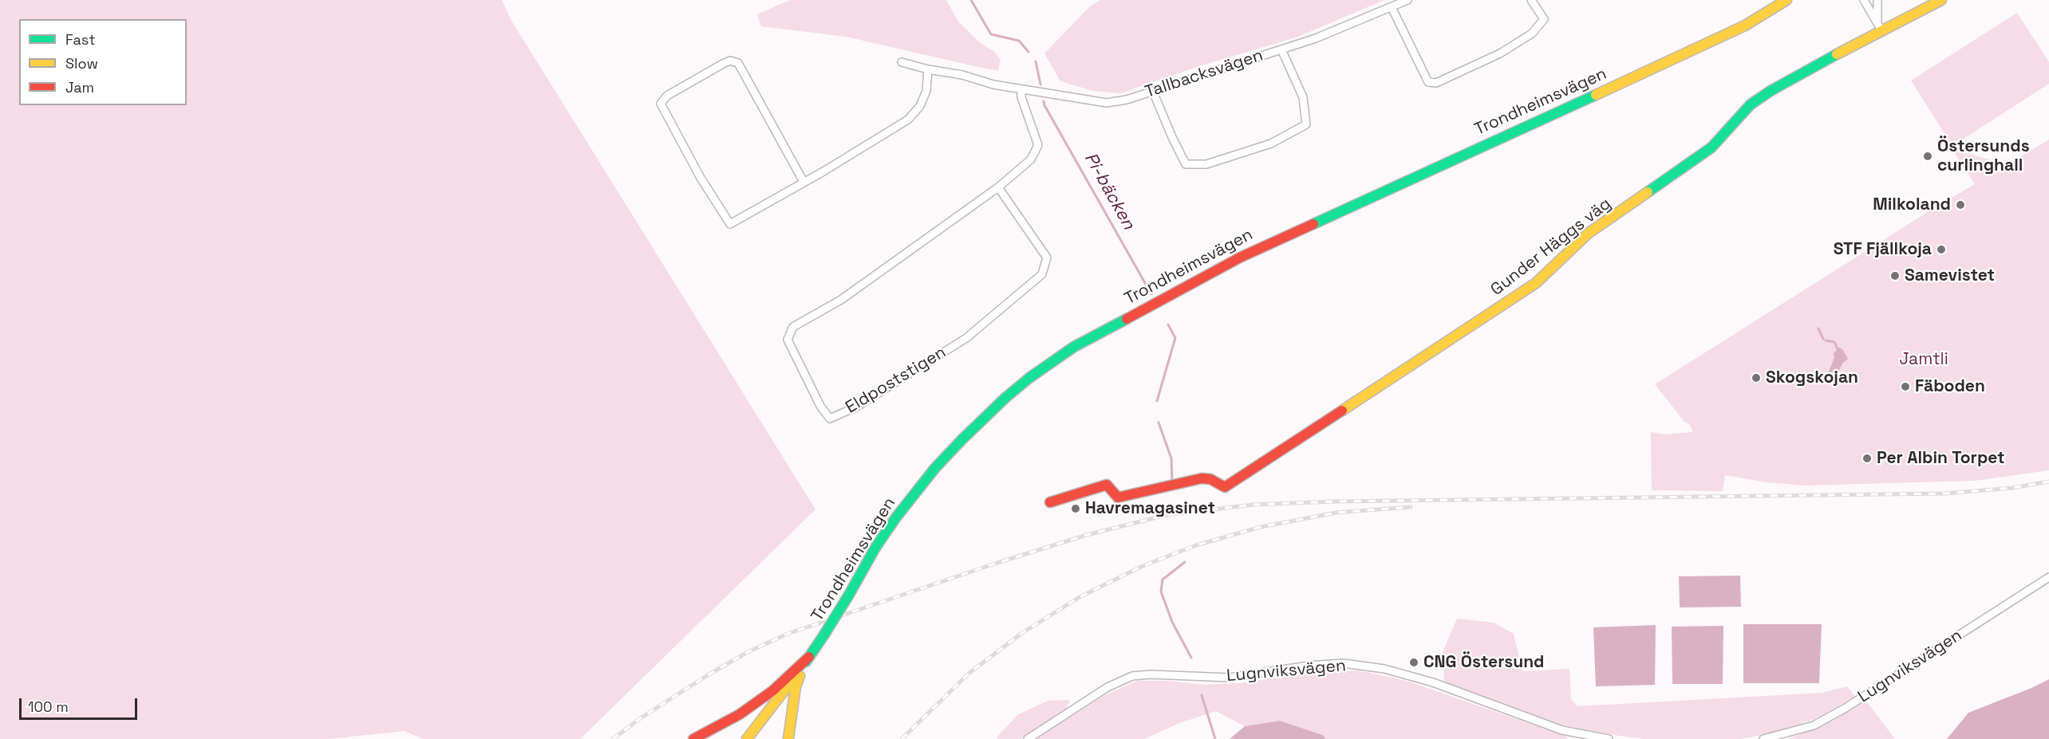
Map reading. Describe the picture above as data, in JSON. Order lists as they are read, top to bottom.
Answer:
{
  "streets": {
    "main road": ["Trondheimsvägen", "Gunder Häggs väg"],
    "street": ["Tallbacksvägen", "Eldpoststigen", "Lugnviksvägen"]
  },
  "crossings": [
    ["Tallbacksvägen", "Eldpoststigen"]
  ],
  "water": ["Pi-bäcken"],
  "parks": ["Jamtli"],
  "places": [
    "Östersunds curlinghall",
    "Milkoland",
    "STF Fjällkoja",
    "Samevistet",
    "Skogskojan",
    "Fäboden",
    "Per Albin Torpet",
    "Havremagasinet",
    "CNG Östersund"
  ],
  "legend": ["Fast", "Slow", "Jam"],
  "scale_bar": "100 m"
}
